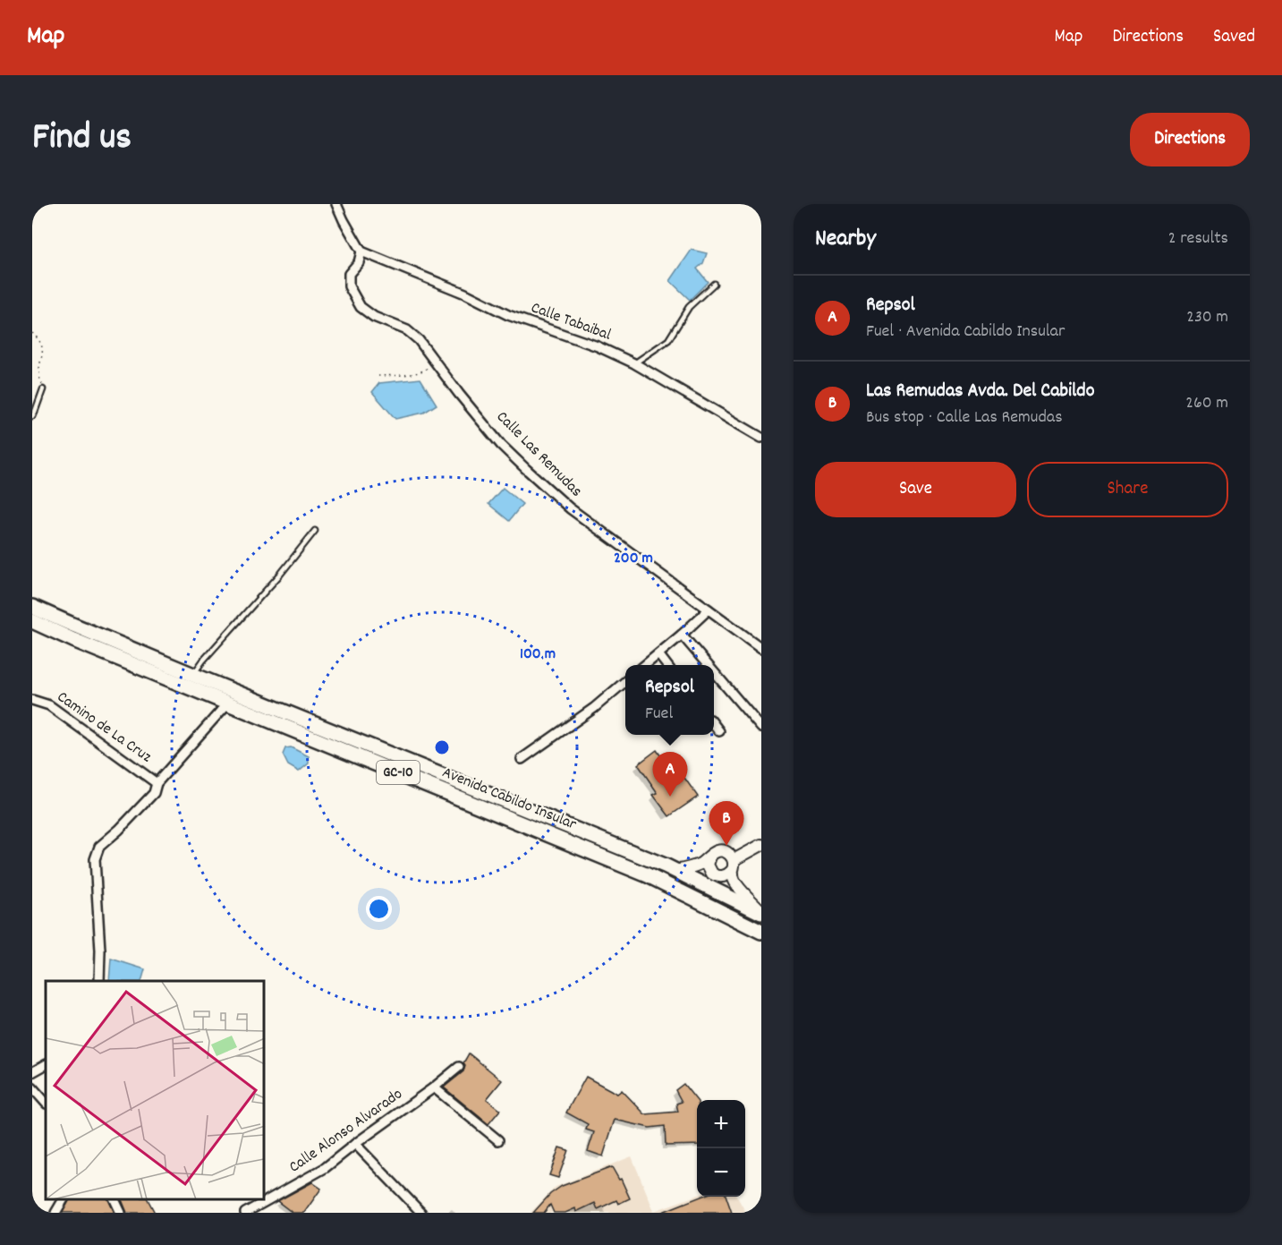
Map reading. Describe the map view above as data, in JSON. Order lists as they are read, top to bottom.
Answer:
{
  "streets": {
    "main road": ["GC-10", "Avenida Cabildo Insular"],
    "street": [
      "Calle Tabaibal",
      "Calle Las Remudas",
      "Camino de La Cruz",
      "Calle Alonso Alvarado"
    ]
  },
  "crossings": [
    ["Calle Tabaibal", "Calle Las Remudas"]
  ],
  "page": {
    "header": "Map",
    "nav": ["Map", "Directions", "Saved"],
    "title": "Find us",
    "buttons": [
      "Directions",
      ["Save", "Share"]
    ],
    "heading": ["Nearby", "2 results"],
    "list": [
      {
        "mark": "A",
        "name": "Repsol",
        "note": "Fuel · Avenida Cabildo Insular",
        "value": "230 m"
      },
      {
        "mark": "B",
        "name": "Las Remudas Avda. Del Cabildo",
        "note": "Bus stop · Calle Las Remudas",
        "value": "260 m"
      }
    ],
    "popup": ["Repsol", "Fuel"],
    "pins": ["A", "B"],
    "map_buttons": ["+", "−"]
  },
  "rings": ["200 m", "100 m"]
}
